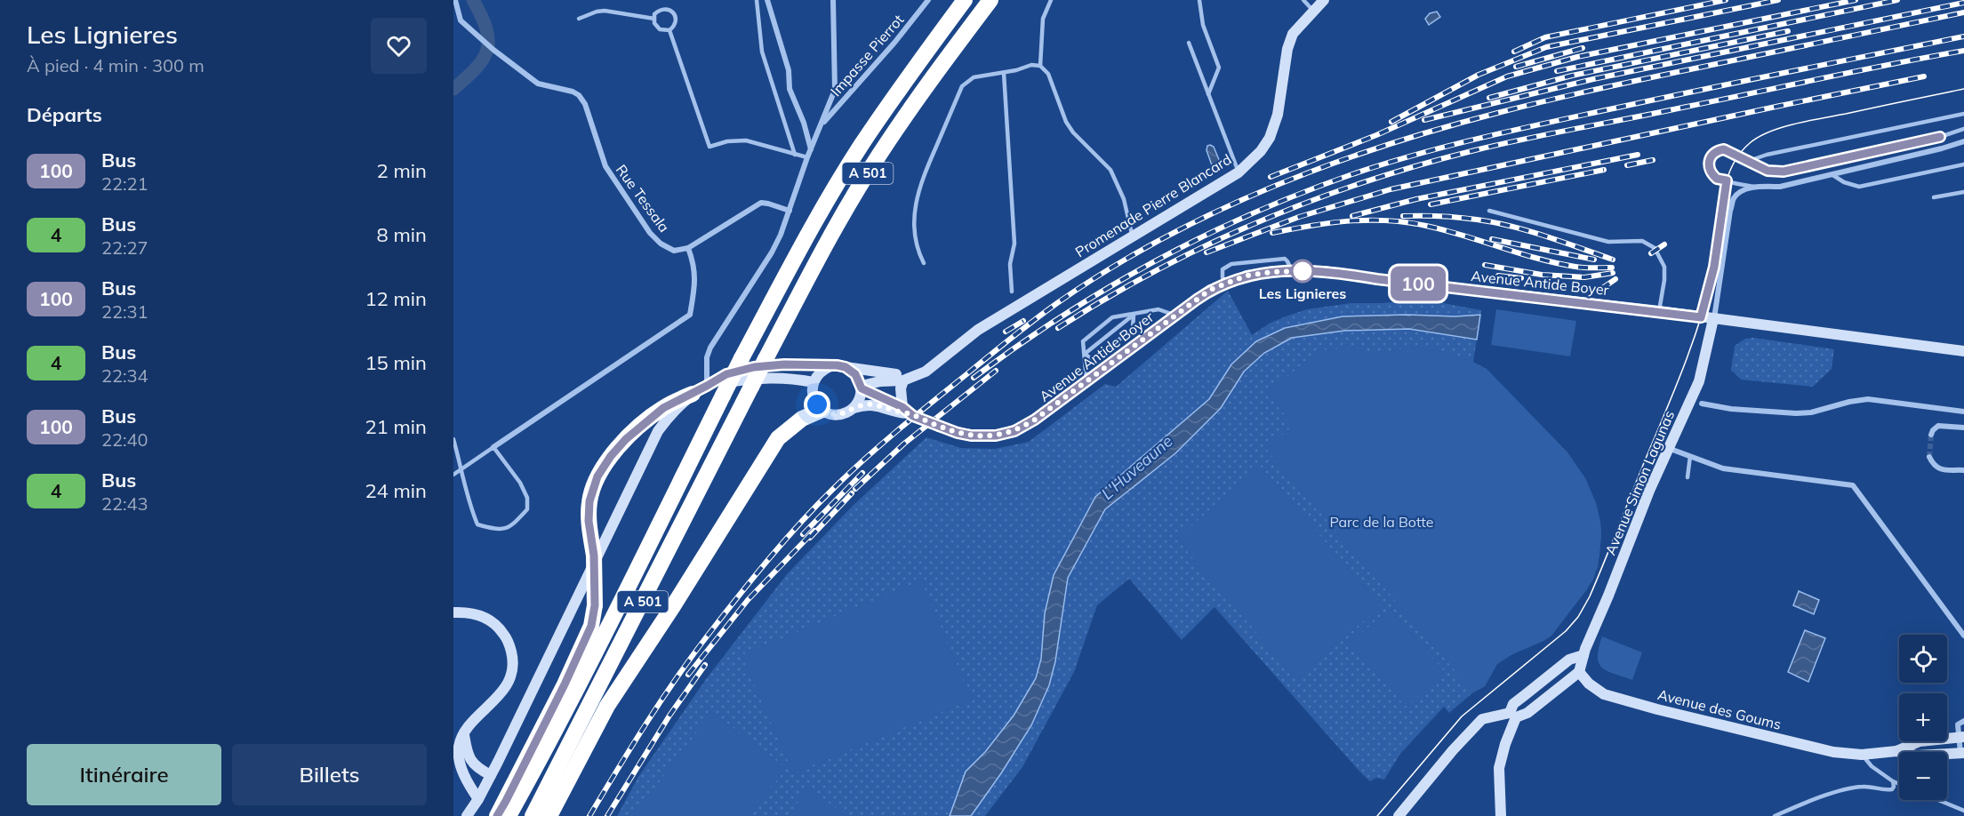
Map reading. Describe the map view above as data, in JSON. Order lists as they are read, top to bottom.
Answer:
{
  "streets": {
    "highway": ["A 501"],
    "main road": [
      "Promenade Pierre Blancard",
      "Avenue Antide Boyer",
      "Avenue Simon Lagunas",
      "Avenue des Goums"
    ],
    "street": ["Impasse Pierrot", "Rue Tessala"]
  },
  "crossings": [
    ["Promenade Pierre Blancard", "Avenue Antide Boyer"],
    ["Avenue Antide Boyer", "Avenue Simon Lagunas"],
    ["Avenue Simon Lagunas", "Avenue des Goums"]
  ],
  "water": ["L'Huveaune"],
  "parks": ["Parc de la Botte"],
  "places": ["Les Lignieres"],
  "lines": ["bus line 100"],
  "page": {
    "heading": [
      ["Les Lignieres", "À pied · 4 min · 300 m"],
      "Départs"
    ],
    "on_map": "100",
    "list": [
      {
        "mark": "100",
        "name": "Bus",
        "note": "22:21",
        "value": "2 min"
      },
      {
        "mark": "4",
        "name": "Bus",
        "note": "22:27",
        "value": "8 min"
      },
      {
        "mark": "100",
        "name": "Bus",
        "note": "22:31",
        "value": "12 min"
      },
      {
        "mark": "4",
        "name": "Bus",
        "note": "22:34",
        "value": "15 min"
      },
      {
        "mark": "100",
        "name": "Bus",
        "note": "22:40",
        "value": "21 min"
      },
      {
        "mark": "4",
        "name": "Bus",
        "note": "22:43",
        "value": "24 min"
      }
    ],
    "map_buttons": ["+", "−"],
    "buttons": ["Itinéraire", "Billets"]
  }
}
